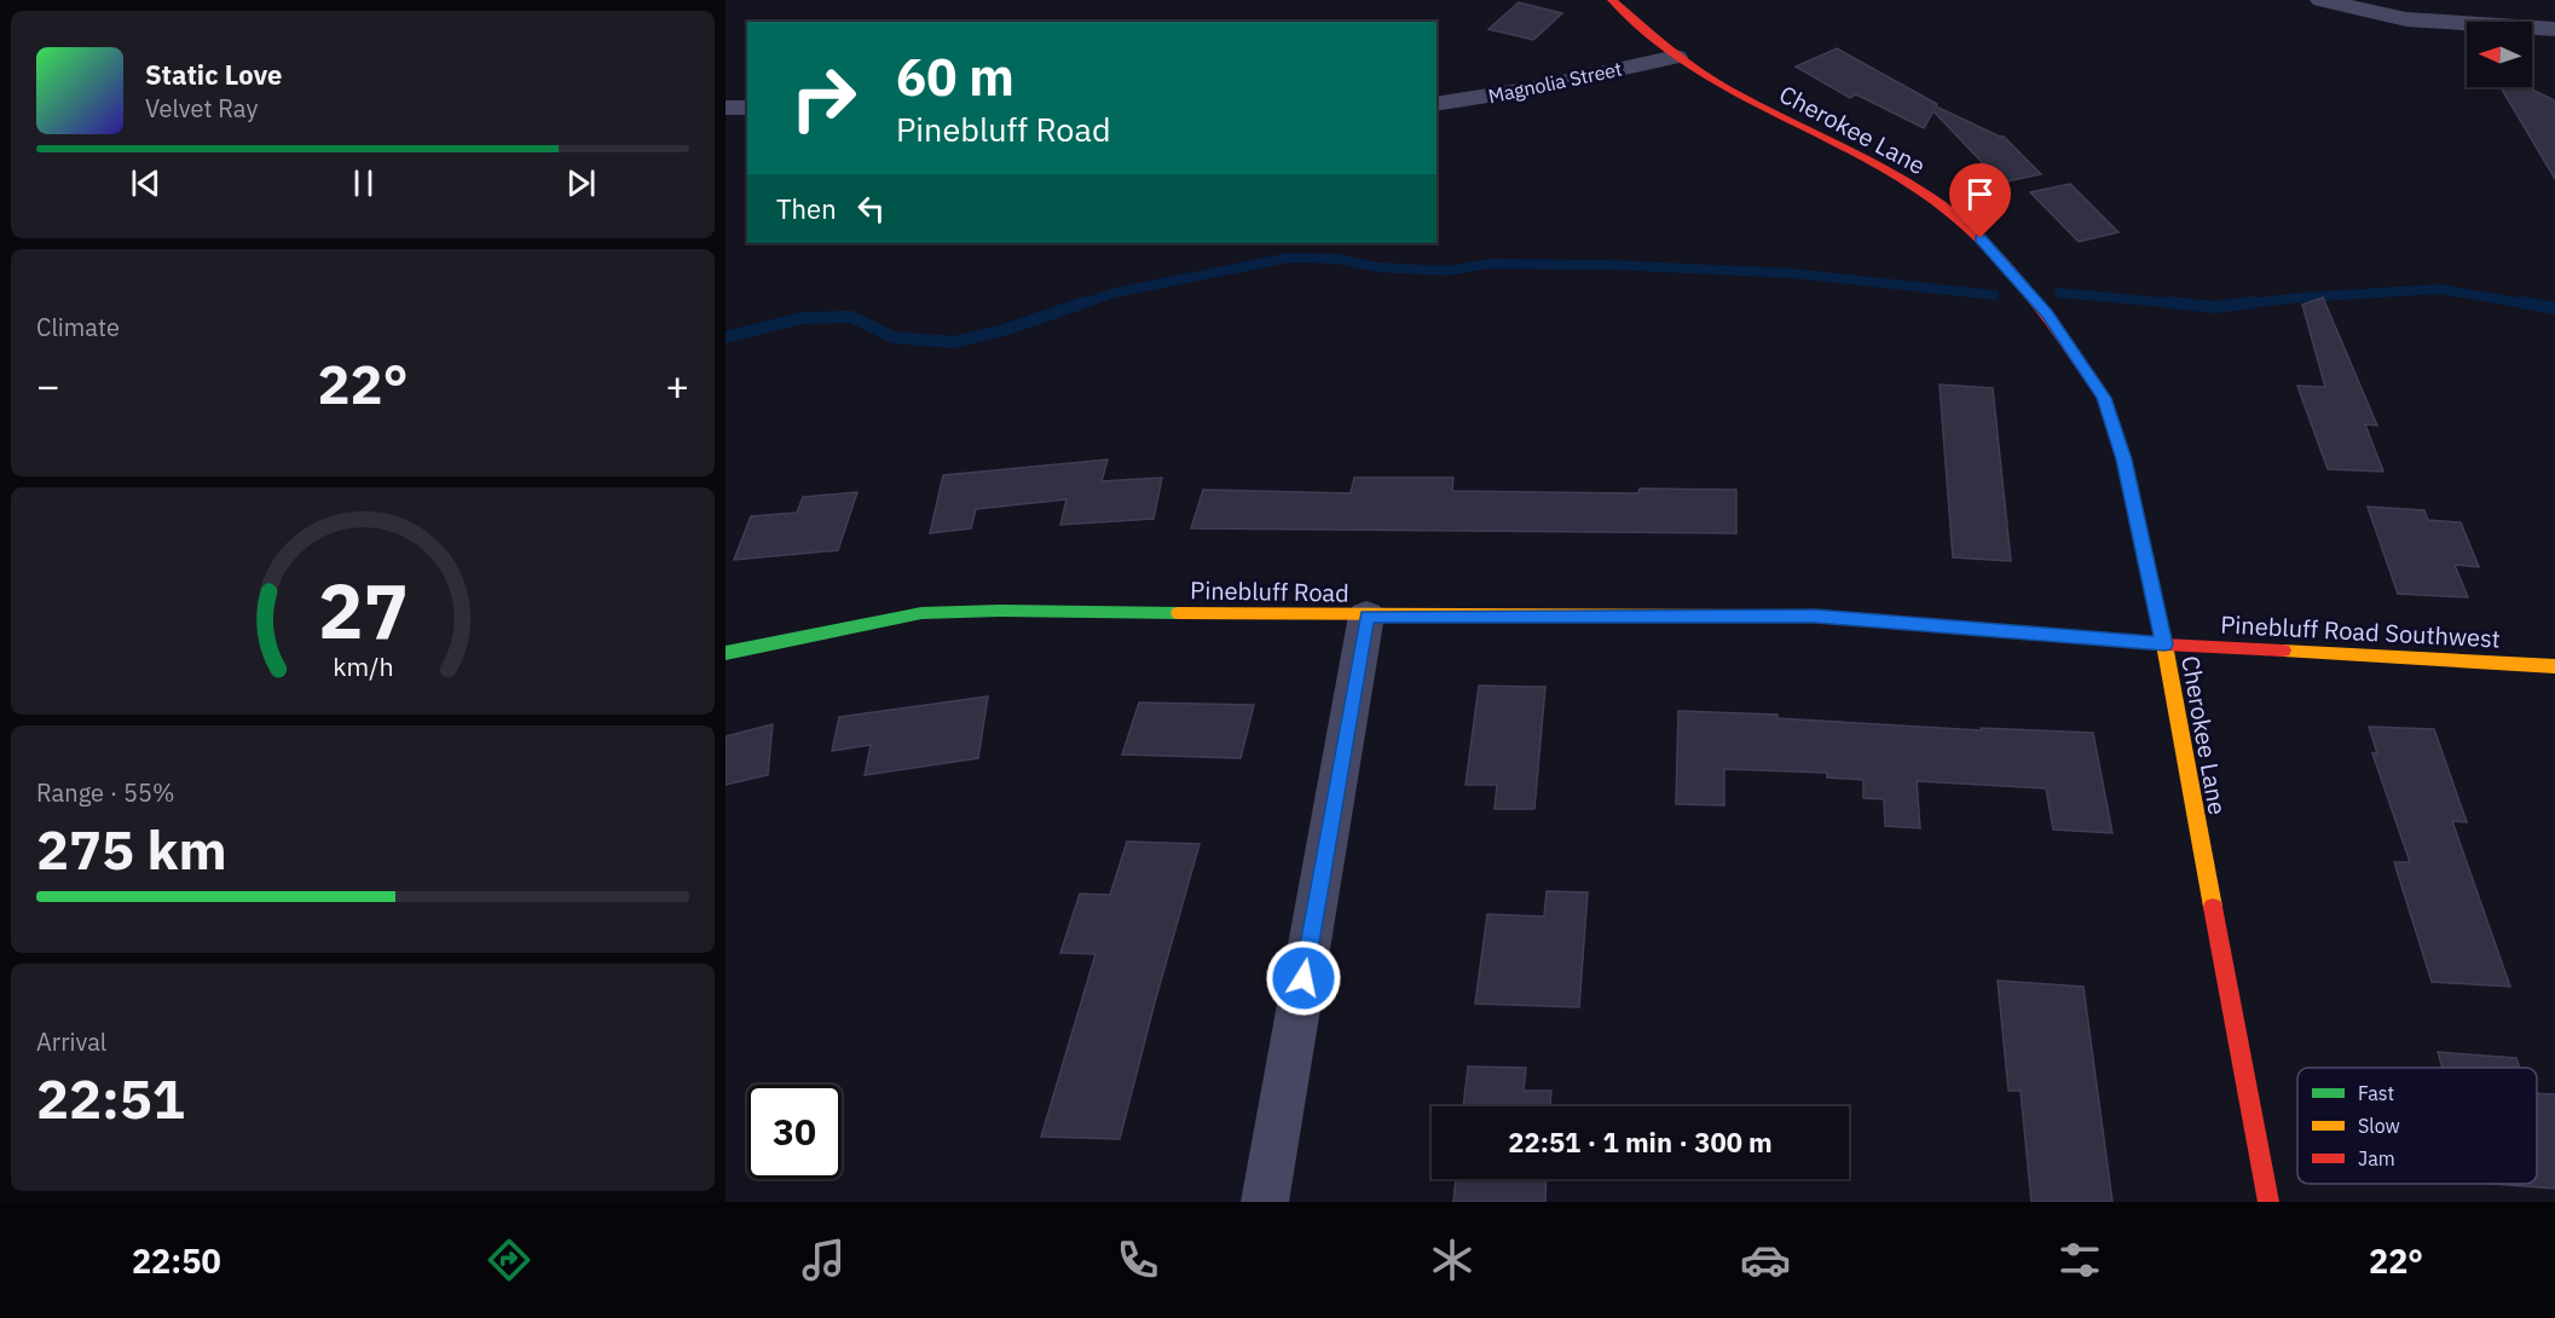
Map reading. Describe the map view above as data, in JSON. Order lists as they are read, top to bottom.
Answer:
{
  "streets": {
    "street": [
      "Magnolia Street",
      "Cherokee Lane",
      "Pinebluff Road",
      "Pinebluff Road Southwest"
    ]
  },
  "crossings": [
    ["Magnolia Street", "Cherokee Lane"],
    ["Cherokee Lane", "Pinebluff Road"],
    ["Cherokee Lane", "Pinebluff Road Southwest"],
    ["Pinebluff Road", "Pinebluff Road Southwest"]
  ],
  "legend": ["Fast", "Slow", "Jam"],
  "north": "left",
  "page": {
    "turn": ["60 m", "Pinebluff Road"],
    "song": ["Static Love", "Velvet Ray"],
    "then": "Then",
    "tile": [
      "Climate",
      ["Range · 55%", "275 km"],
      ["Arrival", "22:51"]
    ],
    "heat": ["−", "22°", "+"],
    "limit": "30",
    "trip": "22:51 · 1 min · 300 m",
    "tabs": ["22:50", "22°"],
    "gauge": ["27", "km/h"]
  }
}
